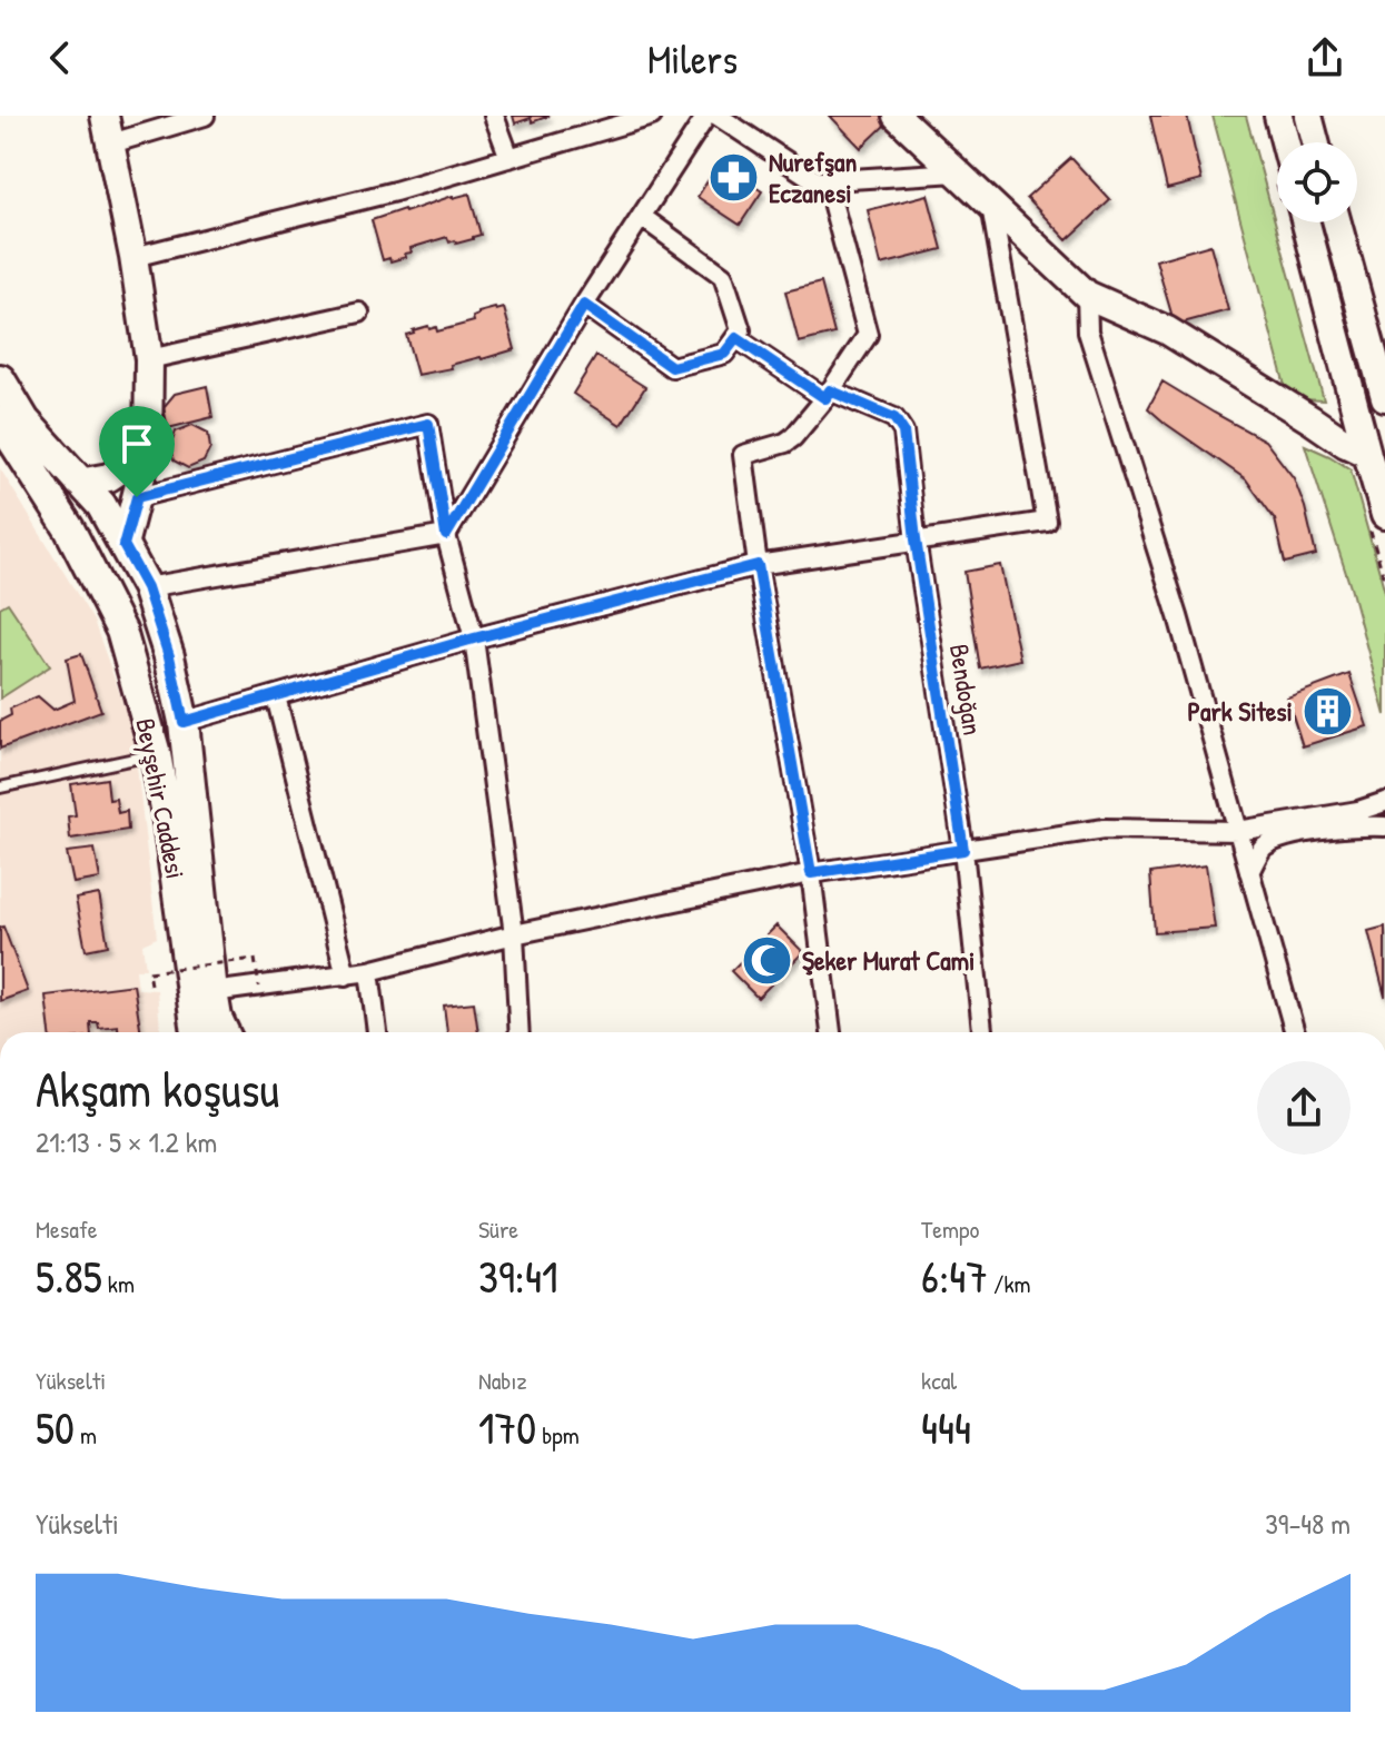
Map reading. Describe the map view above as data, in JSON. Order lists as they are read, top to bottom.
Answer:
{
  "streets": {
    "main road": ["Beyşehir Caddesi"],
    "street": ["Bendoğan"]
  },
  "places": {
    "pharmacy": ["Nurefşan Eczanesi"],
    "building": ["Park Sitesi"],
    "mosque": ["Şeker Murat Cami"]
  },
  "page": {
    "header": "Milers",
    "heading": ["Akşam koşusu", "21:13 · 5 × 1.2 km"],
    "stats": [
      ["Mesafe", "5.85 km"],
      ["Süre", "39:41"],
      ["Tempo", "6:47 /km"],
      ["Yükselti", "50 m"],
      ["Nabız", "170 bpm"],
      ["kcal", "444"]
    ],
    "chart": ["Yükselti", "39–48 m"]
  }
}
